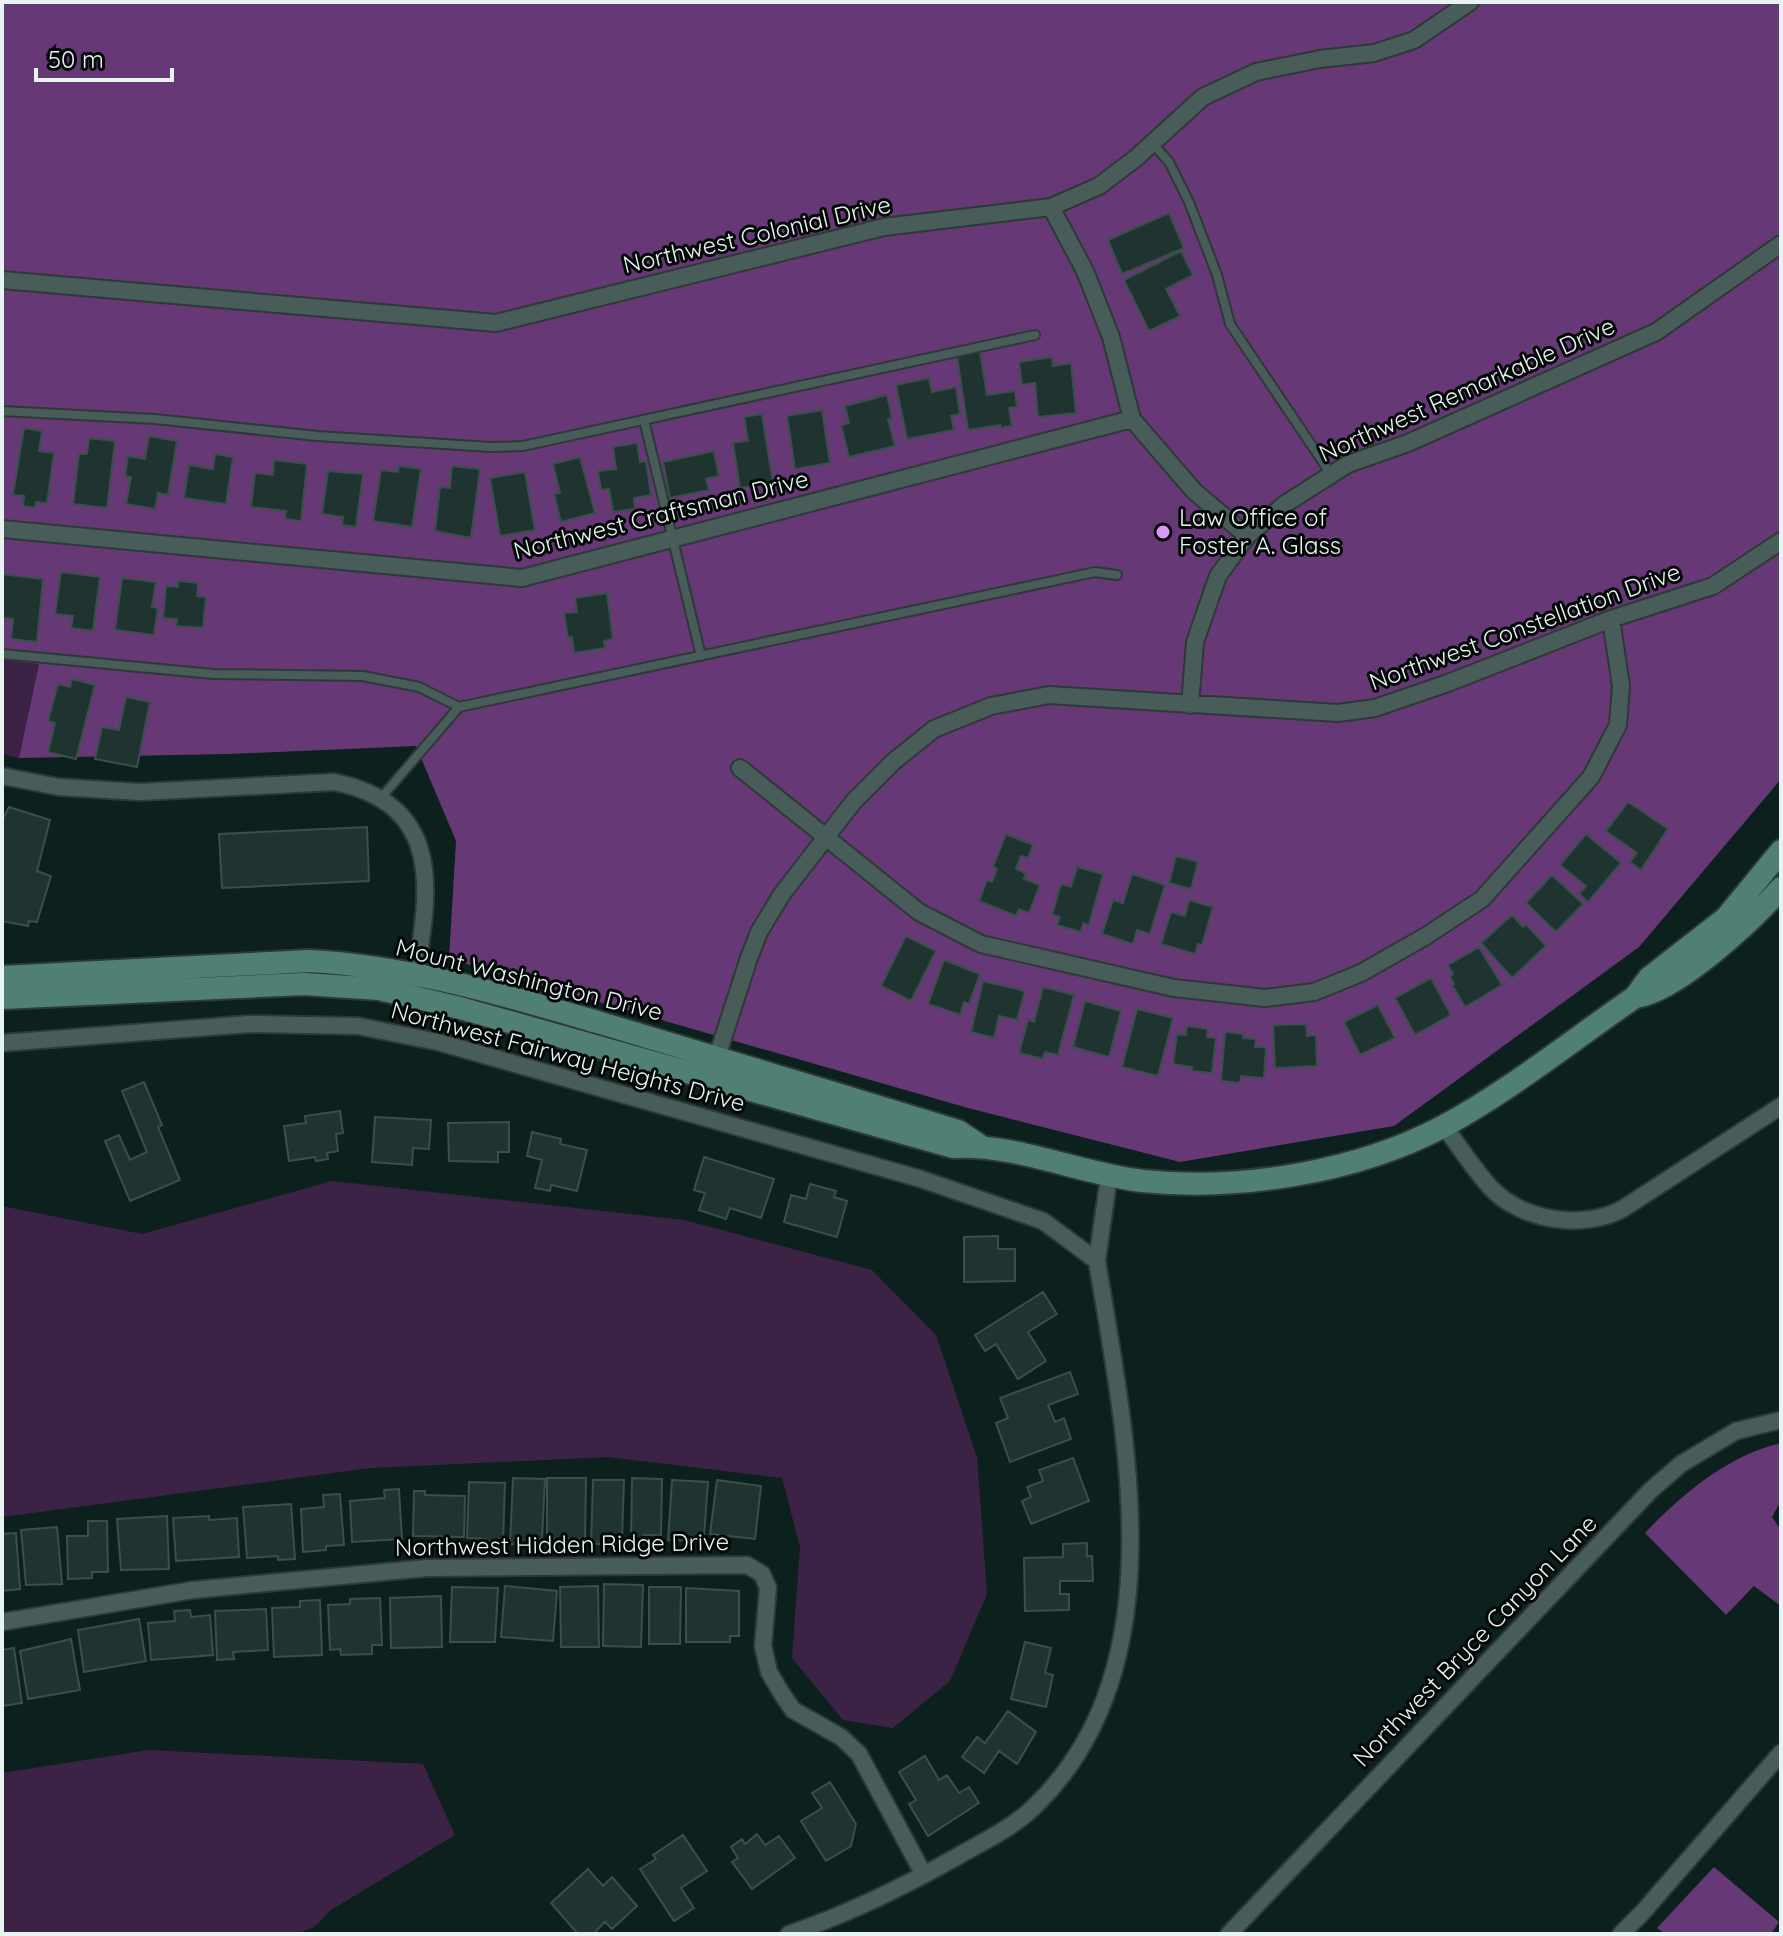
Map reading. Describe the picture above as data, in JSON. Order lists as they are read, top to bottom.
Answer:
{
  "streets": {
    "main road": ["Mount Washington Drive"],
    "street": [
      "Northwest Colonial Drive",
      "Northwest Remarkable Drive",
      "Northwest Craftsman Drive",
      "Northwest Constellation Drive",
      "Northwest Fairway Heights Drive",
      "Northwest Hidden Ridge Drive",
      "Northwest Bryce Canyon Lane"
    ]
  },
  "crossings": [
    ["Northwest Remarkable Drive", "Northwest Constellation Drive"],
    ["Northwest Constellation Drive", "Mount Washington Drive"]
  ],
  "places": ["Law Office of Foster A. Glass"],
  "scale_bar": "50 m"
}
